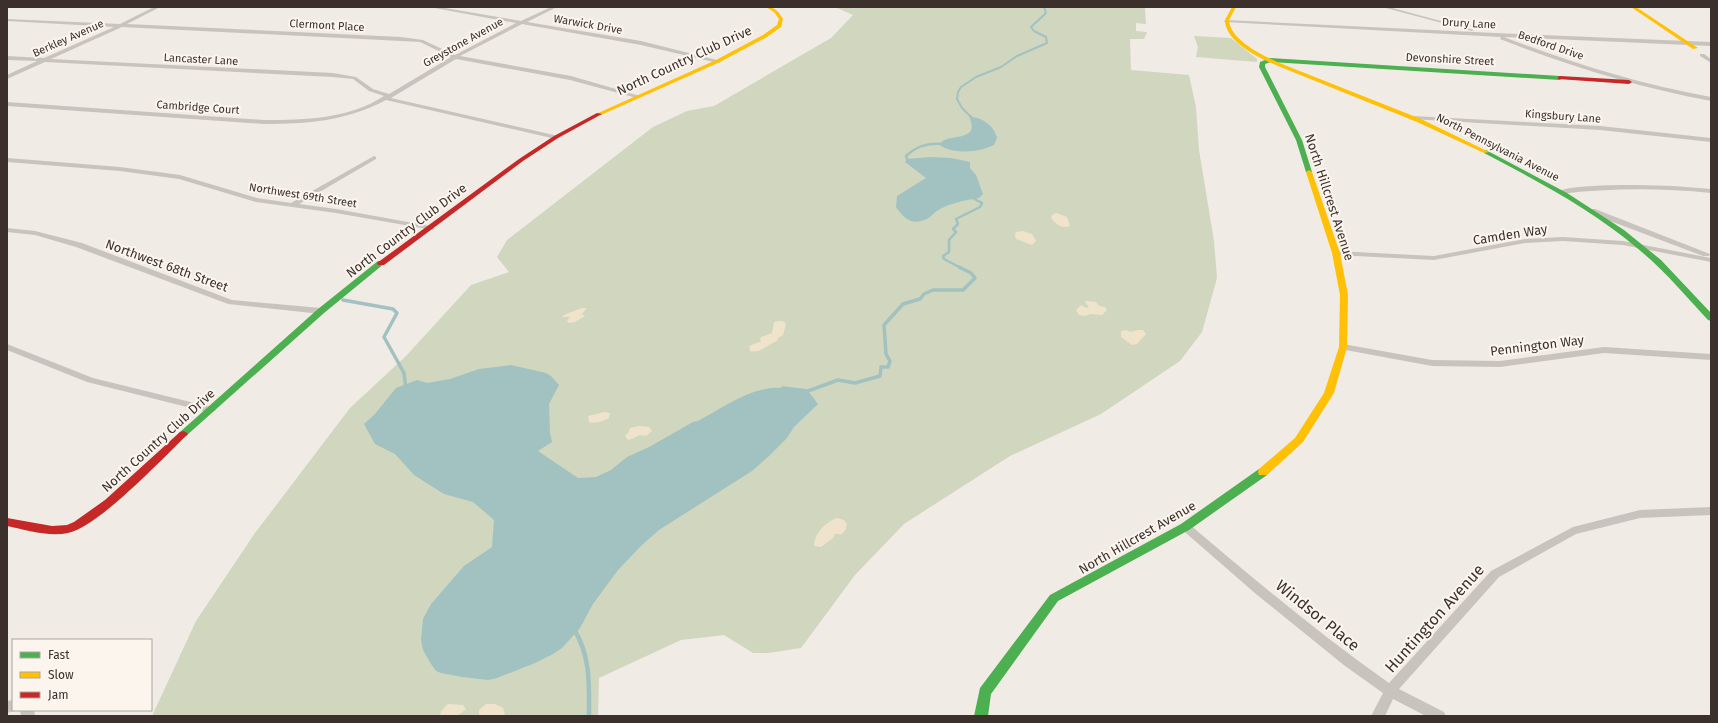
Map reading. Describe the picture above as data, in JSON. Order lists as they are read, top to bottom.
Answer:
{
  "streets": {
    "street": [
      "Drury Lane",
      "Warwick Drive",
      "Clermont Place",
      "Berkley Avenue",
      "Greystone Avenue",
      "Bedford Drive",
      "Lancaster Lane",
      "Devonshire Street",
      "North Country Club Drive",
      "Cambridge Court",
      "Kingsbury Lane",
      "North Pennsylvania Avenue",
      "Northwest 69th Street",
      "North Hillcrest Avenue",
      "Camden Way",
      "Northwest 68th Street",
      "Pennington Way",
      "Windsor Place",
      "Huntington Avenue"
    ]
  },
  "crossings": [
    ["Drury Lane", "Bedford Drive"],
    ["Drury Lane", "North Pennsylvania Avenue"],
    ["Warwick Drive", "Greystone Avenue"],
    ["Warwick Drive", "North Country Club Drive"],
    ["Clermont Place", "Berkley Avenue"],
    ["Clermont Place", "Greystone Avenue"],
    ["Clermont Place", "North Country Club Drive"],
    ["Berkley Avenue", "Lancaster Lane"],
    ["Greystone Avenue", "Lancaster Lane"],
    ["Greystone Avenue", "Cambridge Court"],
    ["Bedford Drive", "Devonshire Street"],
    ["Lancaster Lane", "North Country Club Drive"],
    ["Lancaster Lane", "Cambridge Court"],
    ["Devonshire Street", "North Pennsylvania Avenue"],
    ["Devonshire Street", "North Hillcrest Avenue"],
    ["North Country Club Drive", "Northwest 69th Street"],
    ["North Country Club Drive", "Northwest 68th Street"],
    ["Kingsbury Lane", "North Pennsylvania Avenue"],
    ["North Pennsylvania Avenue", "North Hillcrest Avenue"],
    ["North Pennsylvania Avenue", "Camden Way"],
    ["North Hillcrest Avenue", "Camden Way"],
    ["North Hillcrest Avenue", "Pennington Way"],
    ["North Hillcrest Avenue", "Windsor Place"],
    ["Windsor Place", "Huntington Avenue"]
  ],
  "legend": ["Fast", "Slow", "Jam"]
}
